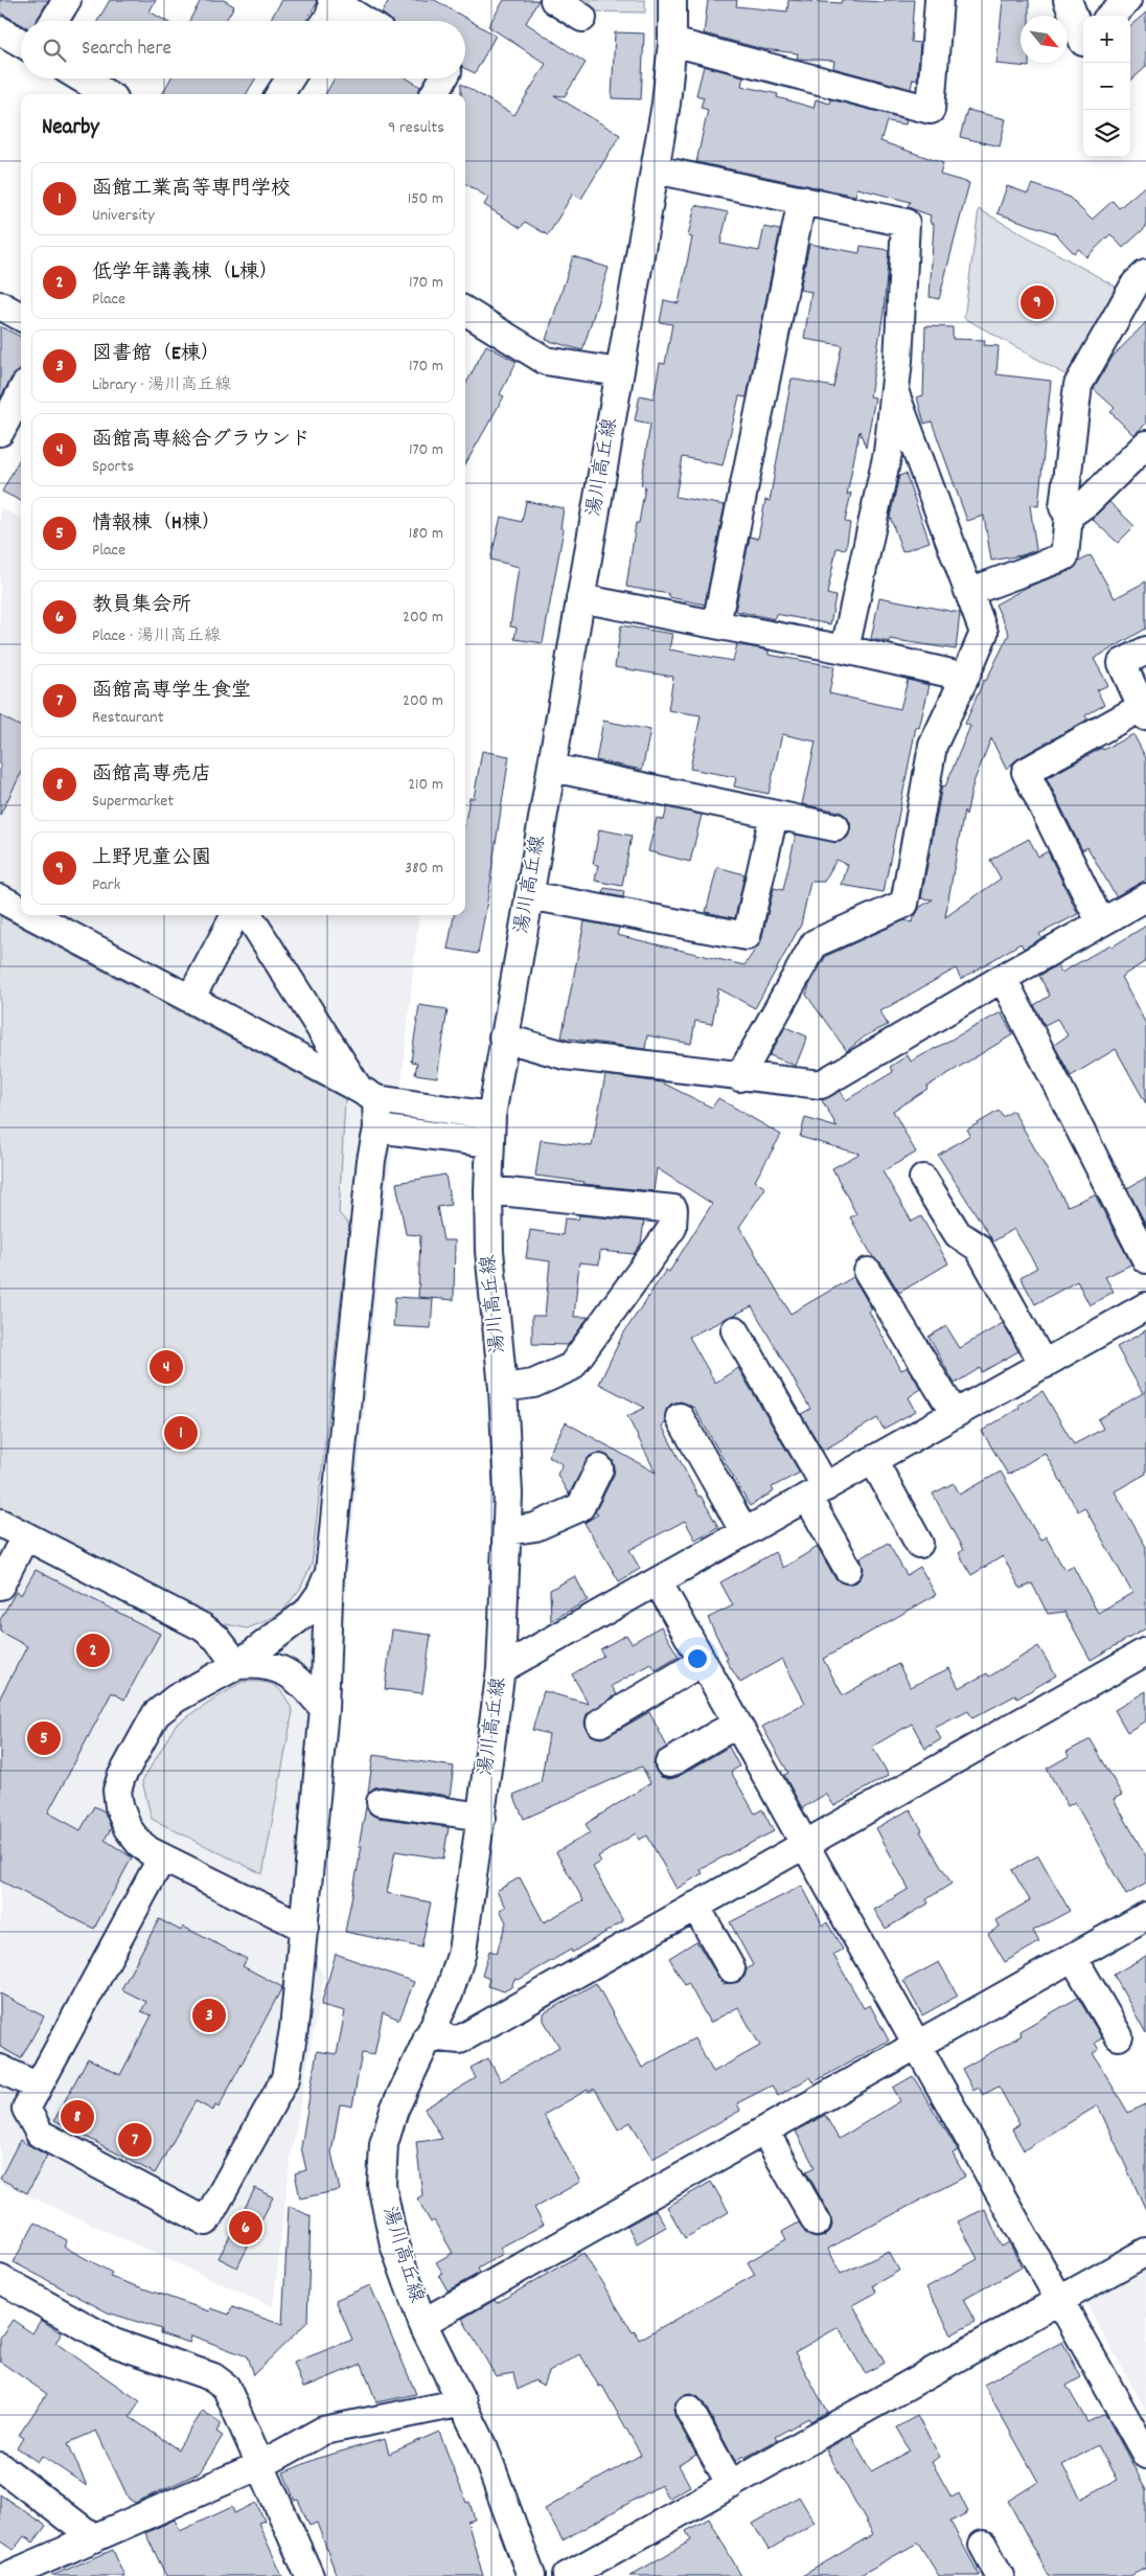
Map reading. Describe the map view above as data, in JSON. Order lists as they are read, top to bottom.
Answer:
{
  "streets": {
    "street": ["湯川高丘線"]
  },
  "north": "bottom right",
  "page": {
    "map_buttons": ["+", "−"],
    "search": "Search here",
    "heading": ["Nearby", "9 results"],
    "list": [
      {
        "mark": "1",
        "name": "函館工業高等専門学校",
        "note": "University",
        "value": "150 m"
      },
      {
        "mark": "2",
        "name": "低学年講義棟（L棟）",
        "note": "Place",
        "value": "170 m"
      },
      {
        "mark": "3",
        "name": "図書館（E棟）",
        "note": "Library · 湯川高丘線",
        "value": "170 m"
      },
      {
        "mark": "4",
        "name": "函館高専総合グラウンド",
        "note": "Sports",
        "value": "170 m"
      },
      {
        "mark": "5",
        "name": "情報棟（H棟）",
        "note": "Place",
        "value": "180 m"
      },
      {
        "mark": "6",
        "name": "教員集会所",
        "note": "Place · 湯川高丘線",
        "value": "200 m"
      },
      {
        "mark": "7",
        "name": "函館高専学生食堂",
        "note": "Restaurant",
        "value": "200 m"
      },
      {
        "mark": "8",
        "name": "函館高専売店",
        "note": "Supermarket",
        "value": "210 m"
      },
      {
        "mark": "9",
        "name": "上野児童公園",
        "note": "Park",
        "value": "380 m"
      }
    ],
    "pins": [
      "9",
      "4",
      "1",
      "2",
      "5",
      "3",
      "8",
      "7",
      "6"
    ]
  }
}
